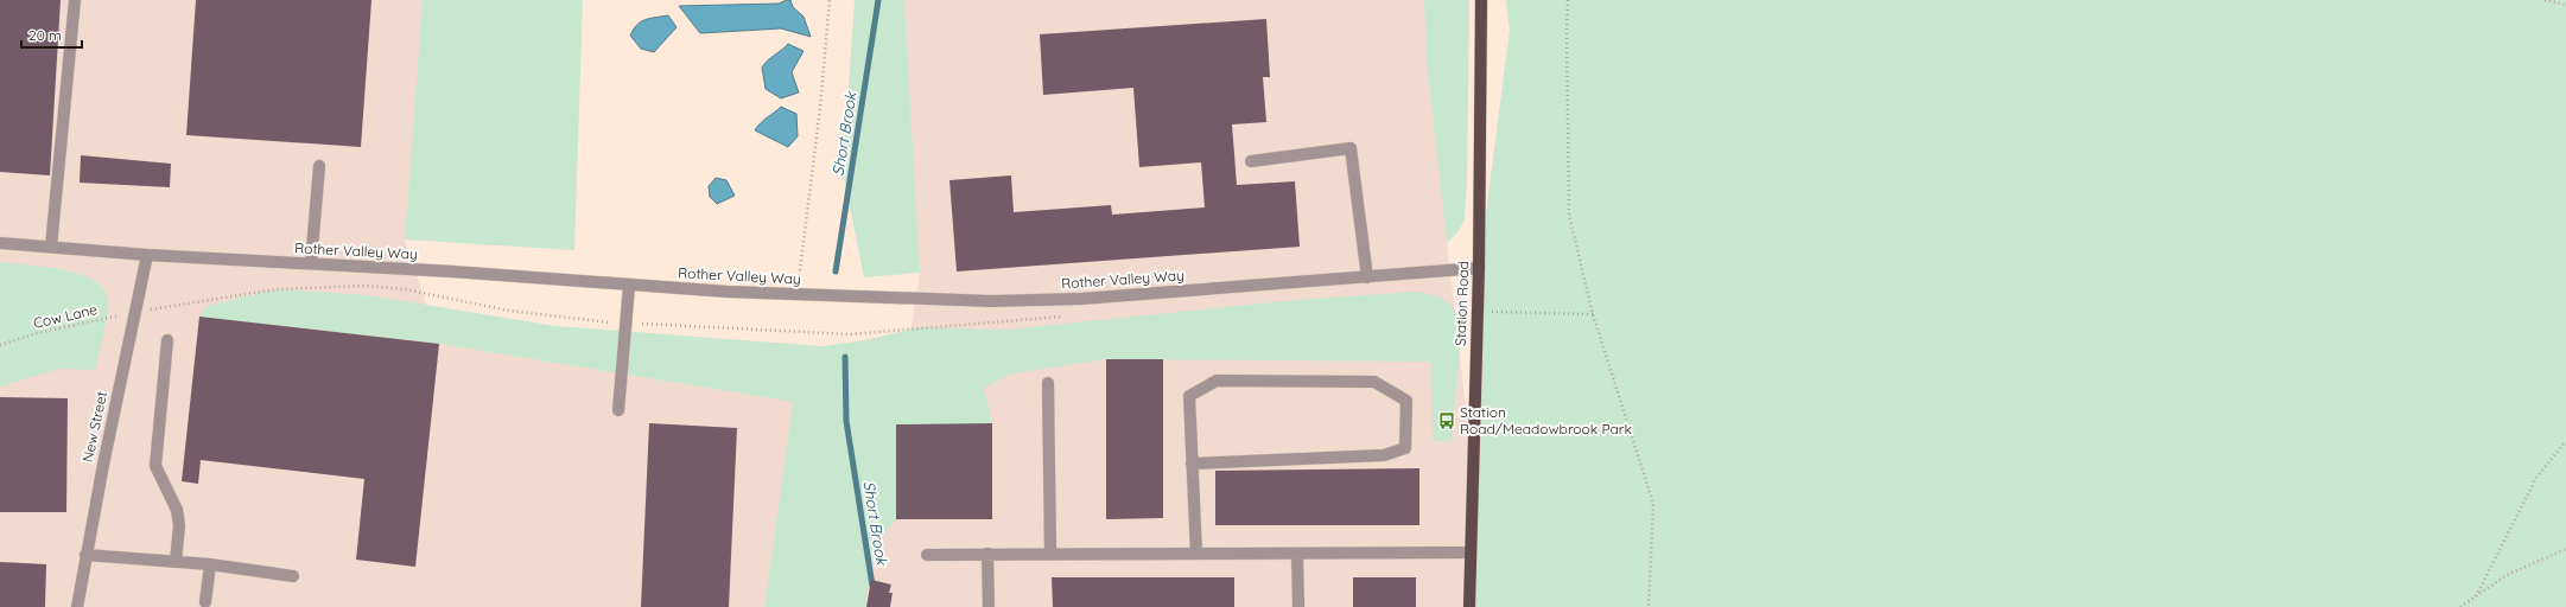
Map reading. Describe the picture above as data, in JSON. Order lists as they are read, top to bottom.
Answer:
{
  "streets": {
    "main road": ["Station Road"],
    "street": ["Rother Valley Way", "New Street"],
    "path": ["Cow Lane"]
  },
  "crossings": [
    ["Rother Valley Way", "Station Road"],
    ["Rother Valley Way", "New Street"],
    ["Cow Lane", "New Street"]
  ],
  "water": ["Short Brook"],
  "places": {
    "bus stop": ["Station Road/Meadowbrook Park"]
  },
  "scale_bar": "20 m"
}
